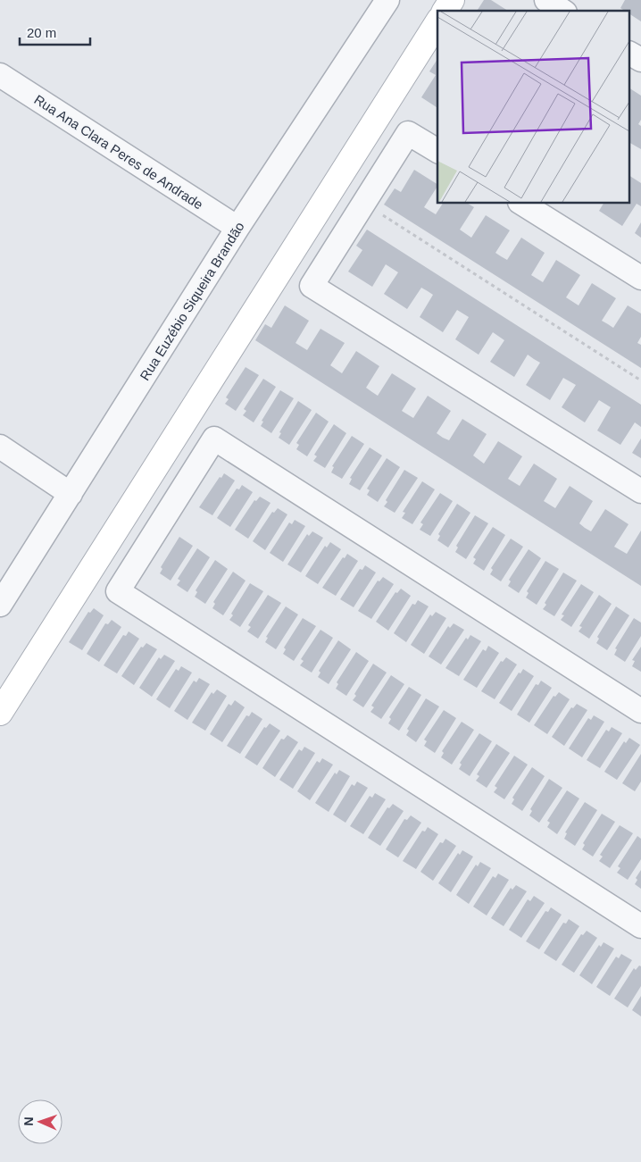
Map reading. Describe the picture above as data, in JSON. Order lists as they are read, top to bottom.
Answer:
{
  "streets": {
    "street": ["Rua Ana Clara Peres de Andrade", "Rua Euzébio Siqueira Brandão"]
  },
  "crossings": [
    ["Rua Ana Clara Peres de Andrade", "Rua Euzébio Siqueira Brandão"]
  ],
  "scale_bar": "20 m",
  "north": "left"
}
